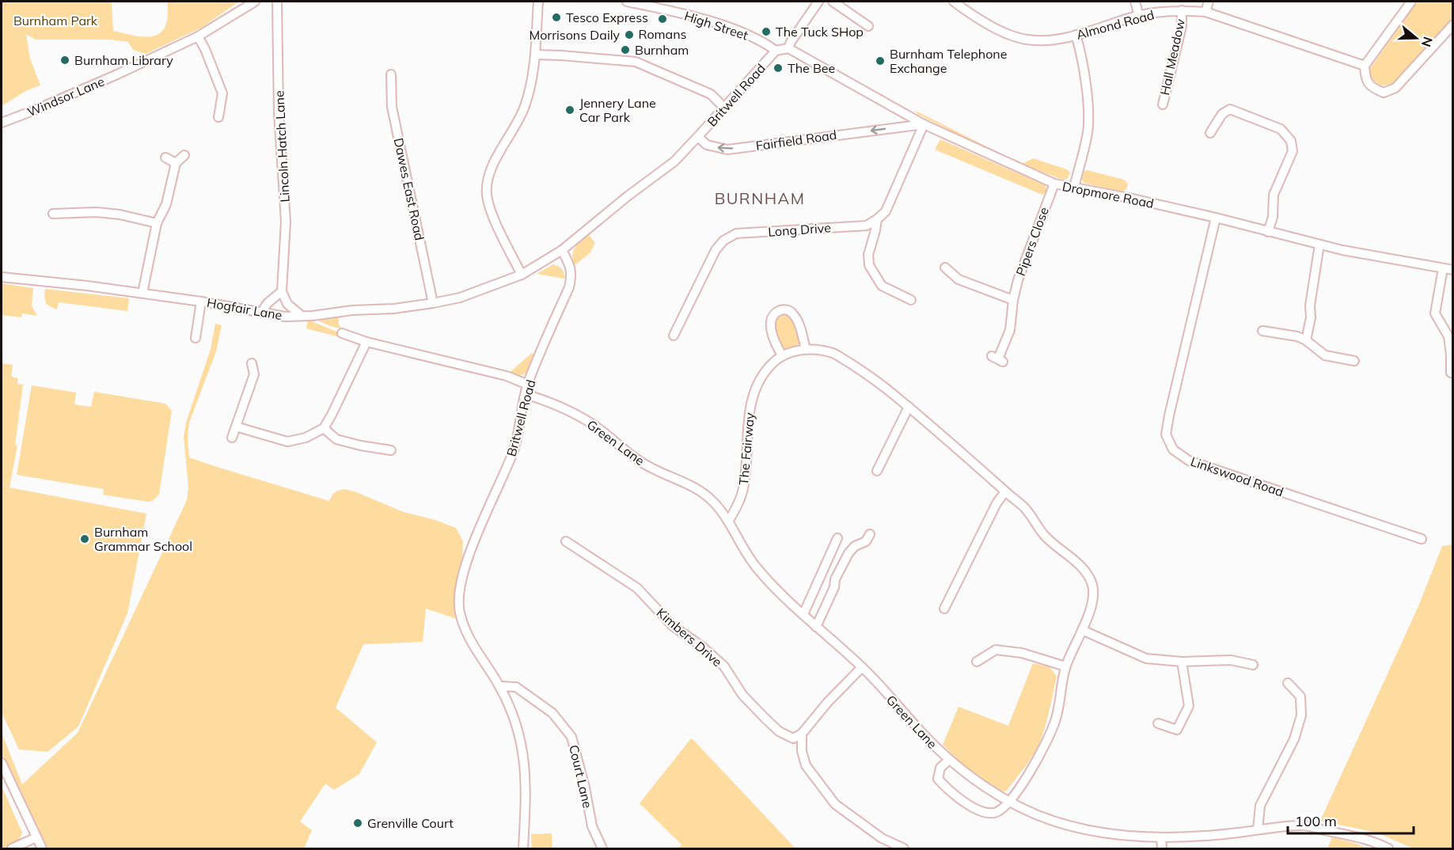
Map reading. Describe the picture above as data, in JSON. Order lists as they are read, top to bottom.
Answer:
{
  "streets": {
    "street": [
      "Almond Road",
      "High Street",
      "Hall Meadow",
      "Britwell Road",
      "Windsor Lane",
      "Fairfield Road",
      "Lincoln Hatch Lane",
      "Dawes East Road",
      "Dropmore Road",
      "Long Drive",
      "Pipers Close",
      "Hogfair Lane",
      "Green Lane",
      "The Fairway",
      "Linkswood Road",
      "Kimbers Drive",
      "Court Lane"
    ]
  },
  "crossings": [
    ["Almond Road", "Hall Meadow"],
    ["High Street", "Britwell Road"],
    ["Britwell Road", "Fairfield Road"],
    ["Britwell Road", "Hogfair Lane"],
    ["Britwell Road", "Green Lane"],
    ["Britwell Road", "Court Lane"],
    ["Fairfield Road", "Dropmore Road"],
    ["Dawes East Road", "Hogfair Lane"],
    ["Dropmore Road", "Pipers Close"],
    ["Dropmore Road", "Linkswood Road"],
    ["Green Lane", "The Fairway"]
  ],
  "one_way": ["Fairfield Road"],
  "districts": ["BURNHAM"],
  "parks": ["Burnham Park"],
  "places": [
    "Tesco Express",
    "Romans",
    "The Tuck SHop",
    "Morrisons Daily",
    "Burnham",
    "Burnham Library",
    "Burnham Telephone Exchange",
    "The Bee",
    "Jennery Lane Car Park",
    "Burnham Grammar School",
    "Grenville Court"
  ],
  "scale_bar": "100 m",
  "north": "right"
}
